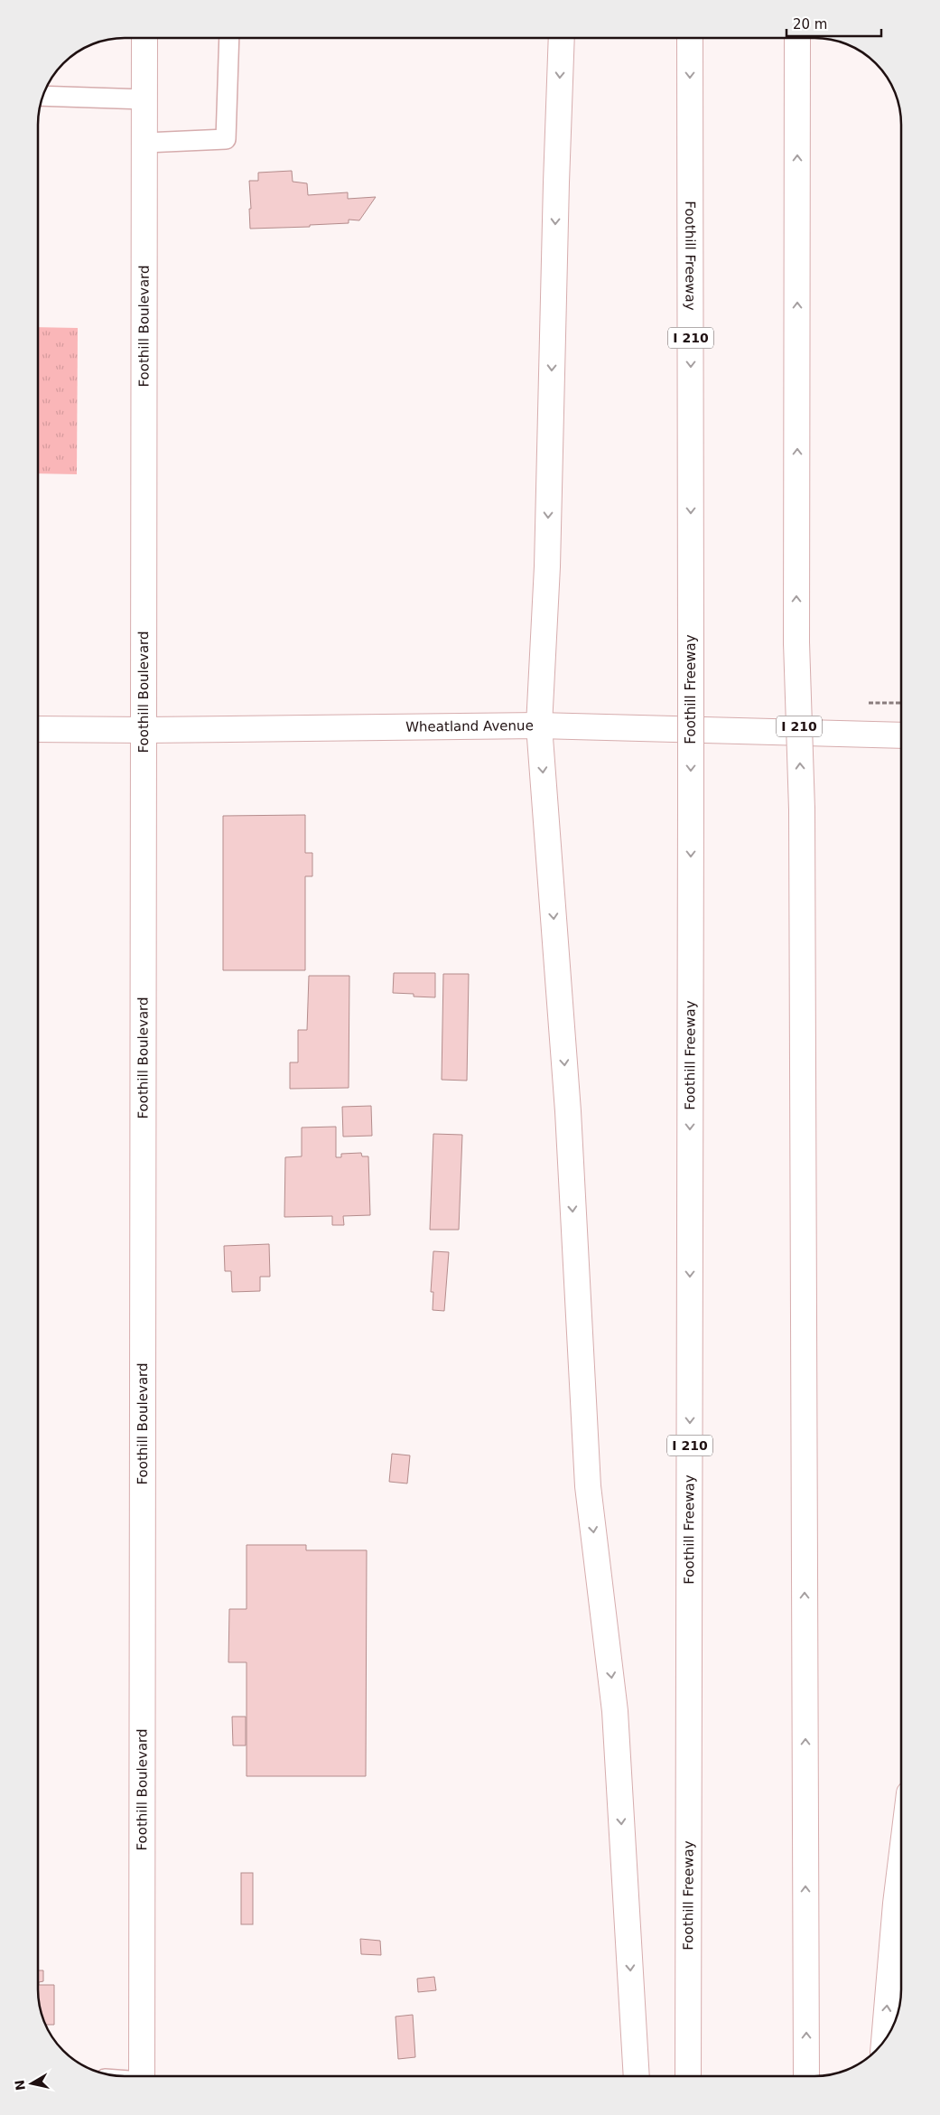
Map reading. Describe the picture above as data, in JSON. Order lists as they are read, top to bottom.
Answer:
{
  "streets": {
    "main road": [
      "Foothill Freeway",
      "Foothill Boulevard",
      "I 210",
      "Wheatland Avenue"
    ]
  },
  "crossings": [
    ["Foothill Boulevard", "Wheatland Avenue"]
  ],
  "scale_bar": "20 m",
  "north": "left"
}
